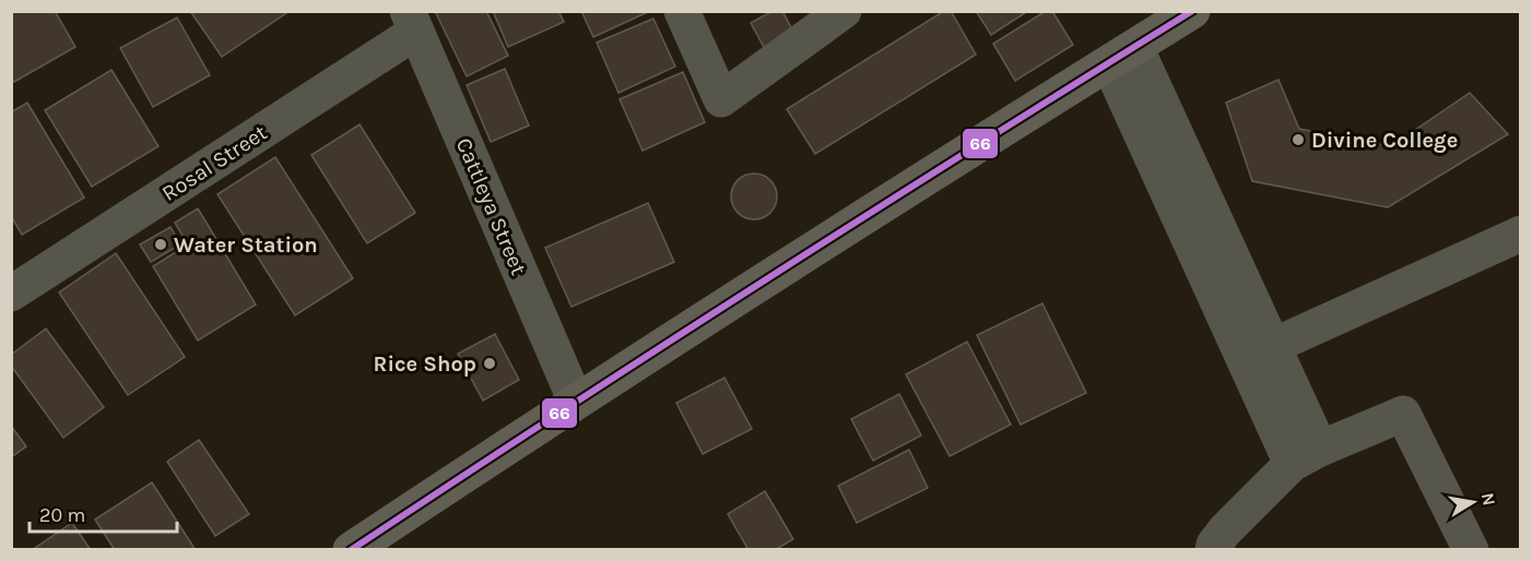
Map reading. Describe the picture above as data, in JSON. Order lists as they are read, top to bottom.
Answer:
{
  "streets": {
    "street": ["Rosal Street", "Cattleya Street"]
  },
  "crossings": [
    ["Rosal Street", "Cattleya Street"]
  ],
  "places": ["Divine College", "Water Station", "Rice Shop"],
  "lines": ["transit line 66"],
  "scale_bar": "20 m",
  "north": "right"
}
